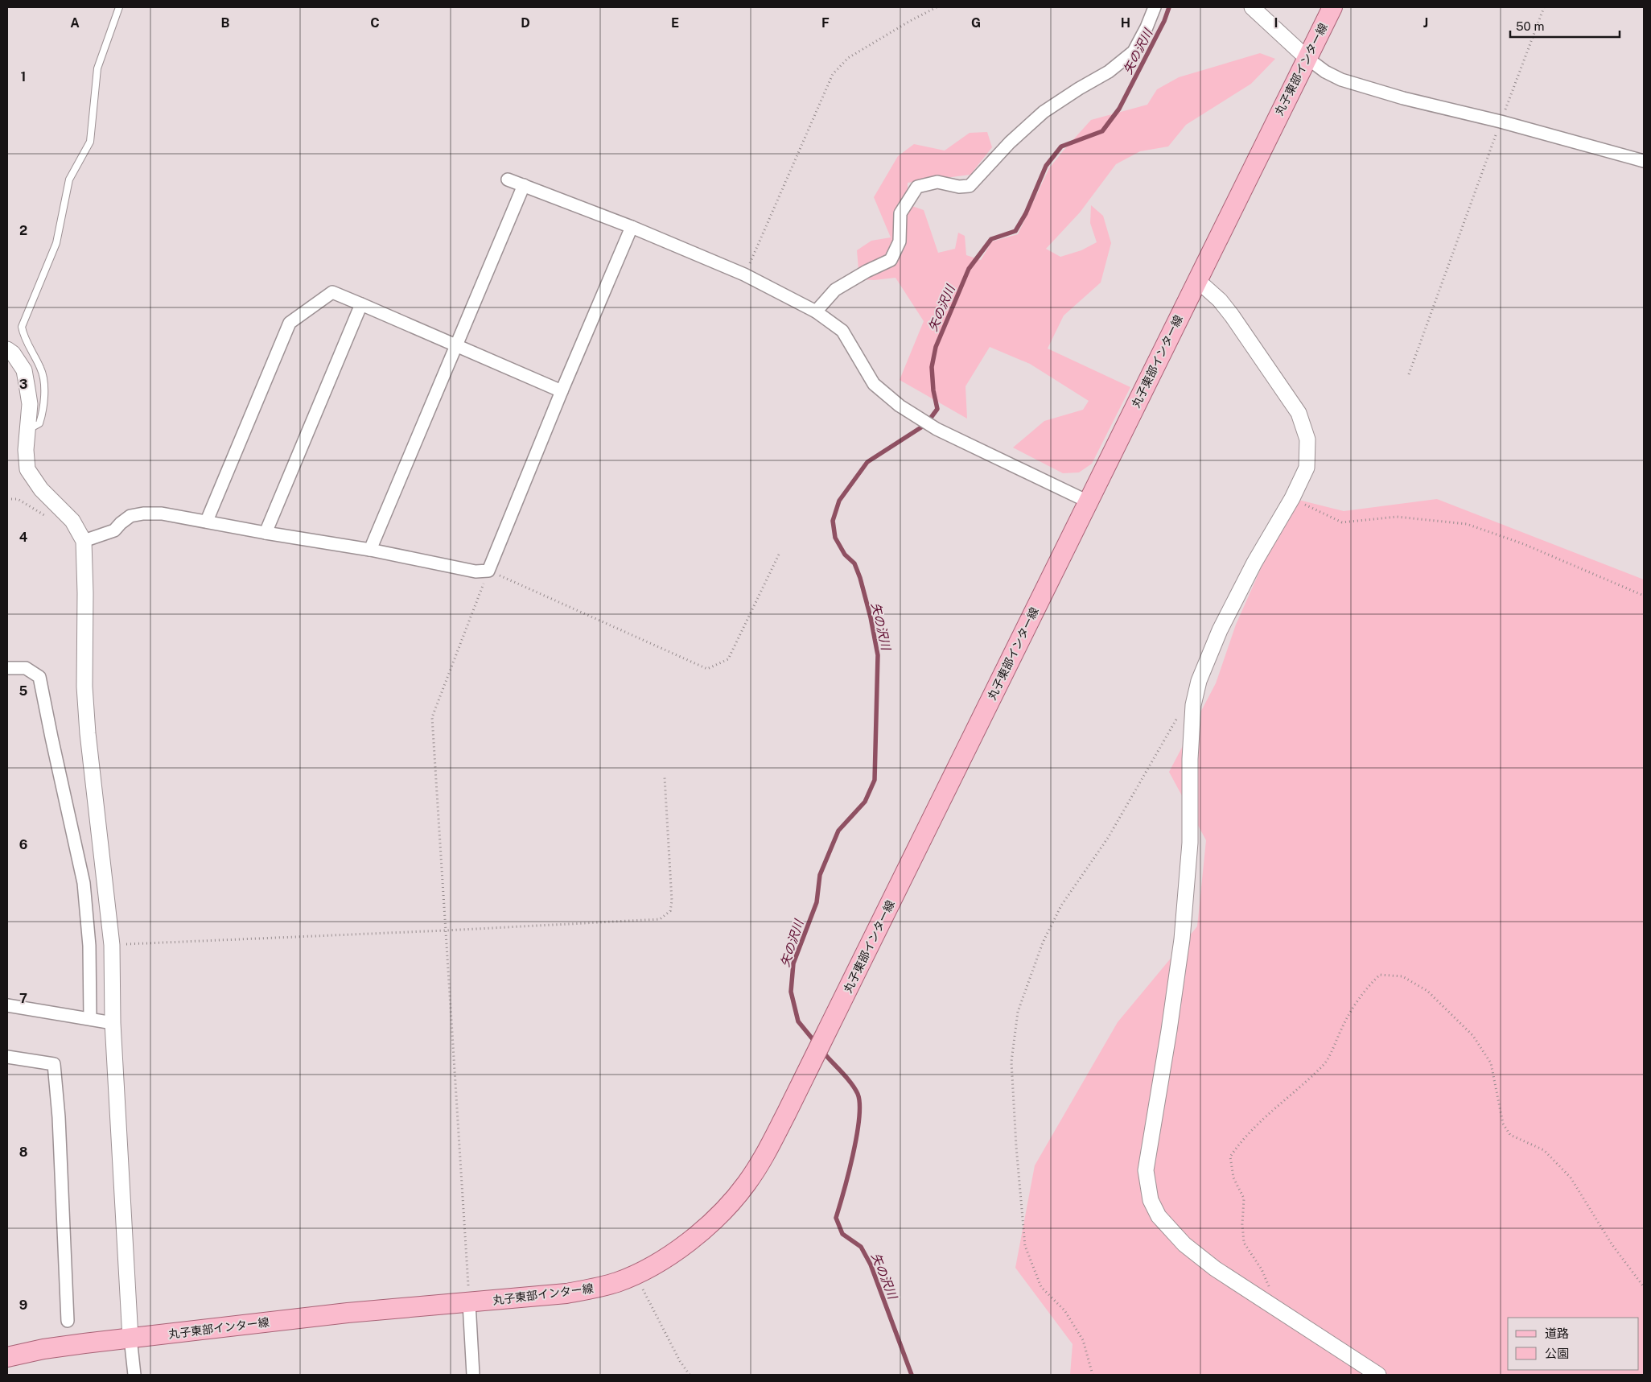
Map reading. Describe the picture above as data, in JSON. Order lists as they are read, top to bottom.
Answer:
{
  "streets": {
    "main road": ["丸子東部インター線"]
  },
  "water": ["矢の沢川"],
  "legend": ["道路", "公園"],
  "scale_bar": "50 m",
  "grid": {
    "columns": [
      "A",
      "B",
      "C",
      "D",
      "E",
      "F",
      "G",
      "H",
      "I",
      "J"
    ],
    "rows": [
      "1",
      "2",
      "3",
      "4",
      "5",
      "6",
      "7",
      "8",
      "9"
    ]
  }
}
